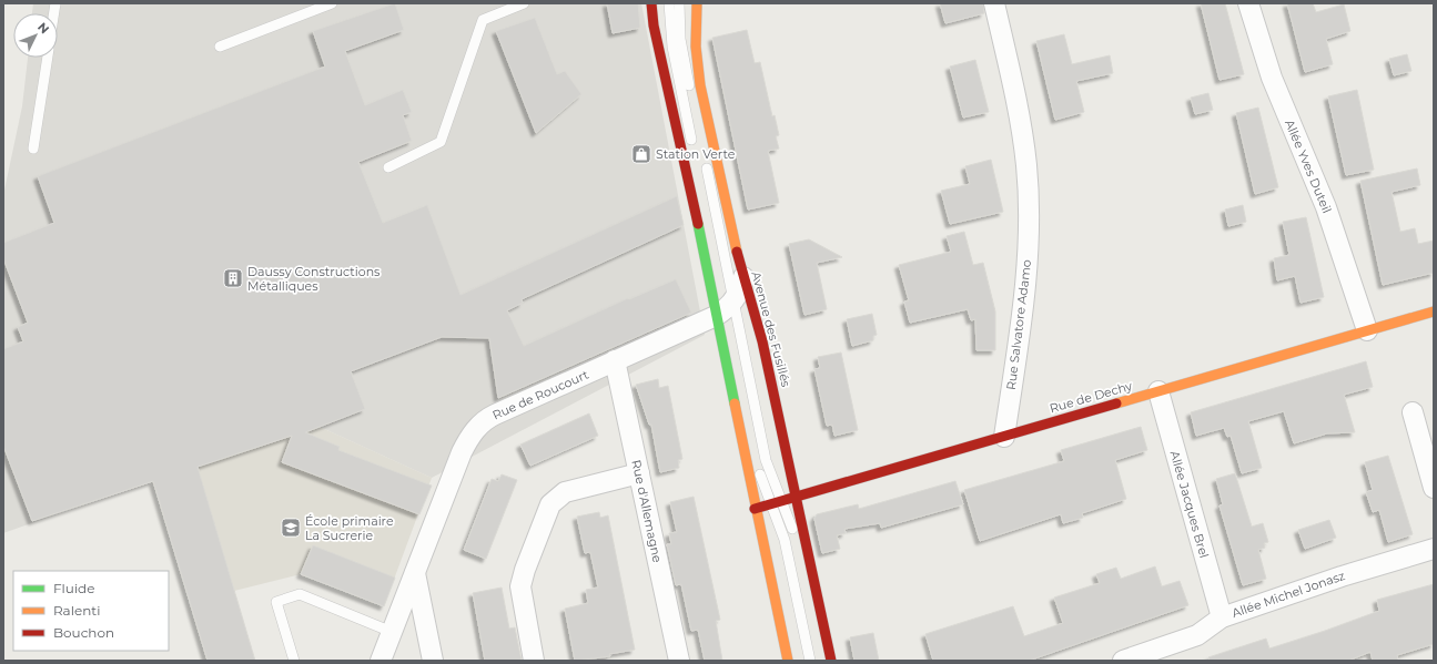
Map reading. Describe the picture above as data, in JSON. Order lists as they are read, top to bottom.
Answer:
{
  "streets": {
    "main road": ["Avenue des Fusillés", "Rue de Dechy"],
    "street": [
      "Allée Yves Duteil",
      "Rue Salvatore Adamo",
      "Rue de Roucourt",
      "Allée Jacques Brel",
      "Rue d'Allemagne",
      "Allée Michel Jonasz"
    ]
  },
  "crossings": [
    ["Allée Yves Duteil", "Rue de Dechy"],
    ["Rue Salvatore Adamo", "Rue de Dechy"],
    ["Avenue des Fusillés", "Rue de Dechy"],
    ["Rue de Roucourt", "Rue d'Allemagne"],
    ["Rue de Dechy", "Allée Jacques Brel"],
    ["Allée Jacques Brel", "Allée Michel Jonasz"]
  ],
  "places": {
    "shop": ["Station Verte"],
    "building": ["Daussy Constructions Métalliques"],
    "school or university": ["École primaire La Sucrerie"]
  },
  "legend": ["Fluide", "Ralenti", "Bouchon"],
  "north": "top right"
}
